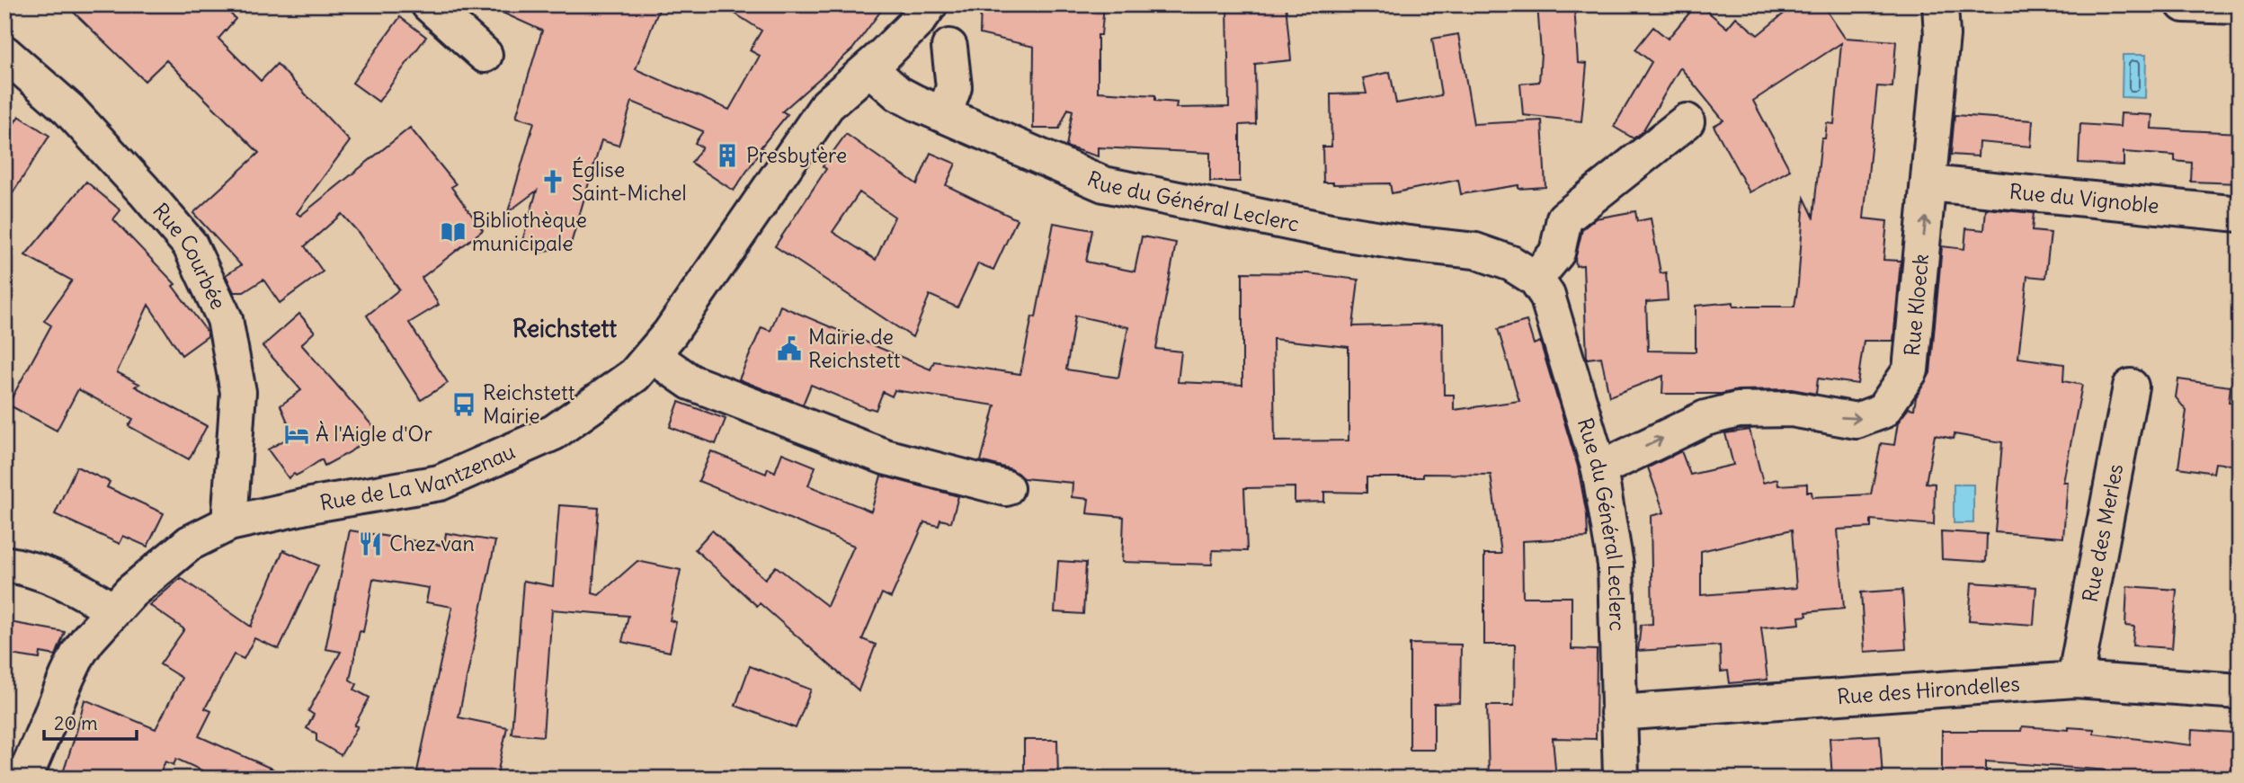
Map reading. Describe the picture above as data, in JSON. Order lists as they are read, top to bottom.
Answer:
{
  "streets": {
    "street": [
      "Rue du Vignoble",
      "Rue du Général Leclerc",
      "Rue Courbée",
      "Rue Kloeck",
      "Rue de La Wantzenau",
      "Rue des Merles",
      "Rue des Hirondelles"
    ]
  },
  "crossings": [
    ["Rue du Vignoble", "Rue Kloeck"],
    ["Rue du Général Leclerc", "Rue Kloeck"],
    ["Rue du Général Leclerc", "Rue de La Wantzenau"],
    ["Rue du Général Leclerc", "Rue des Hirondelles"],
    ["Rue Courbée", "Rue de La Wantzenau"],
    ["Rue des Merles", "Rue des Hirondelles"]
  ],
  "districts": ["Reichstett"],
  "places": {
    "building": ["Presbytère"],
    "church": ["Église Saint-Michel"],
    "library": ["Bibliothèque municipale"],
    "public building": ["Mairie de Reichstett"],
    "bus stop": ["Reichstett Mairie"],
    "hotel": ["À l'Aigle d'Or"],
    "restaurant": ["Chez van"]
  },
  "scale_bar": "20 m"
}
